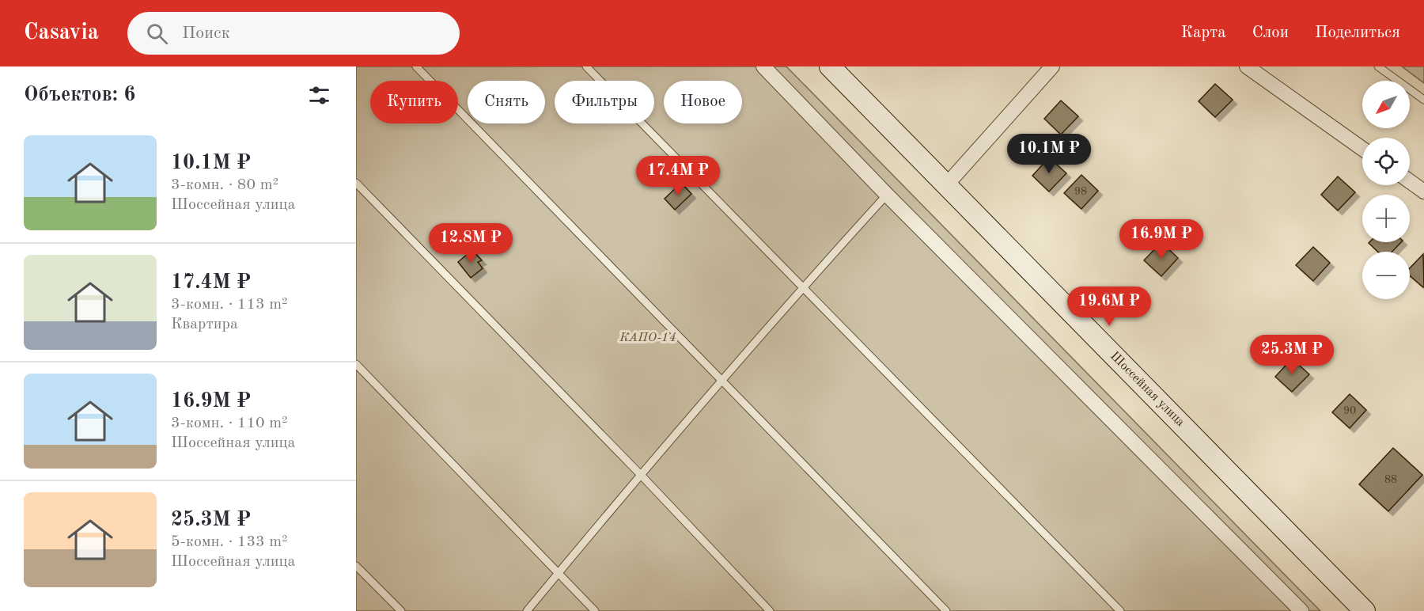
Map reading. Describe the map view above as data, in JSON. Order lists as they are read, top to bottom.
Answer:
{
  "streets": {
    "street": ["Шоссейная улица"]
  },
  "parks": ["КАПО-14"],
  "house_numbers": ["98", "90", "88"],
  "north": "bottom left",
  "page": {
    "header": "Casavia",
    "search": "Поиск",
    "nav": ["Карта", "Слои", "Поделиться"],
    "heading": "Объектов: 6",
    "map_buttons": ["+", "−"],
    "chip": [
      "Купить",
      "Снять",
      "Фильтры",
      "Новое"
    ],
    "list": [
      {
        "name": "10.1M ₽",
        "note": "3-комн. · 80 m² · Шоссейная улица"
      },
      {
        "name": "17.4M ₽",
        "note": "3-комн. · 113 m² · Квартира"
      },
      {
        "name": "16.9M ₽",
        "note": "3-комн. · 110 m² · Шоссейная улица"
      },
      {
        "name": "25.3M ₽",
        "note": "5-комн. · 133 m² · Шоссейная улица"
      }
    ],
    "price": [
      "10.1M ₽",
      "17.4M ₽",
      "16.9M ₽",
      "12.8M ₽",
      "19.6M ₽",
      "25.3M ₽"
    ]
  }
}
